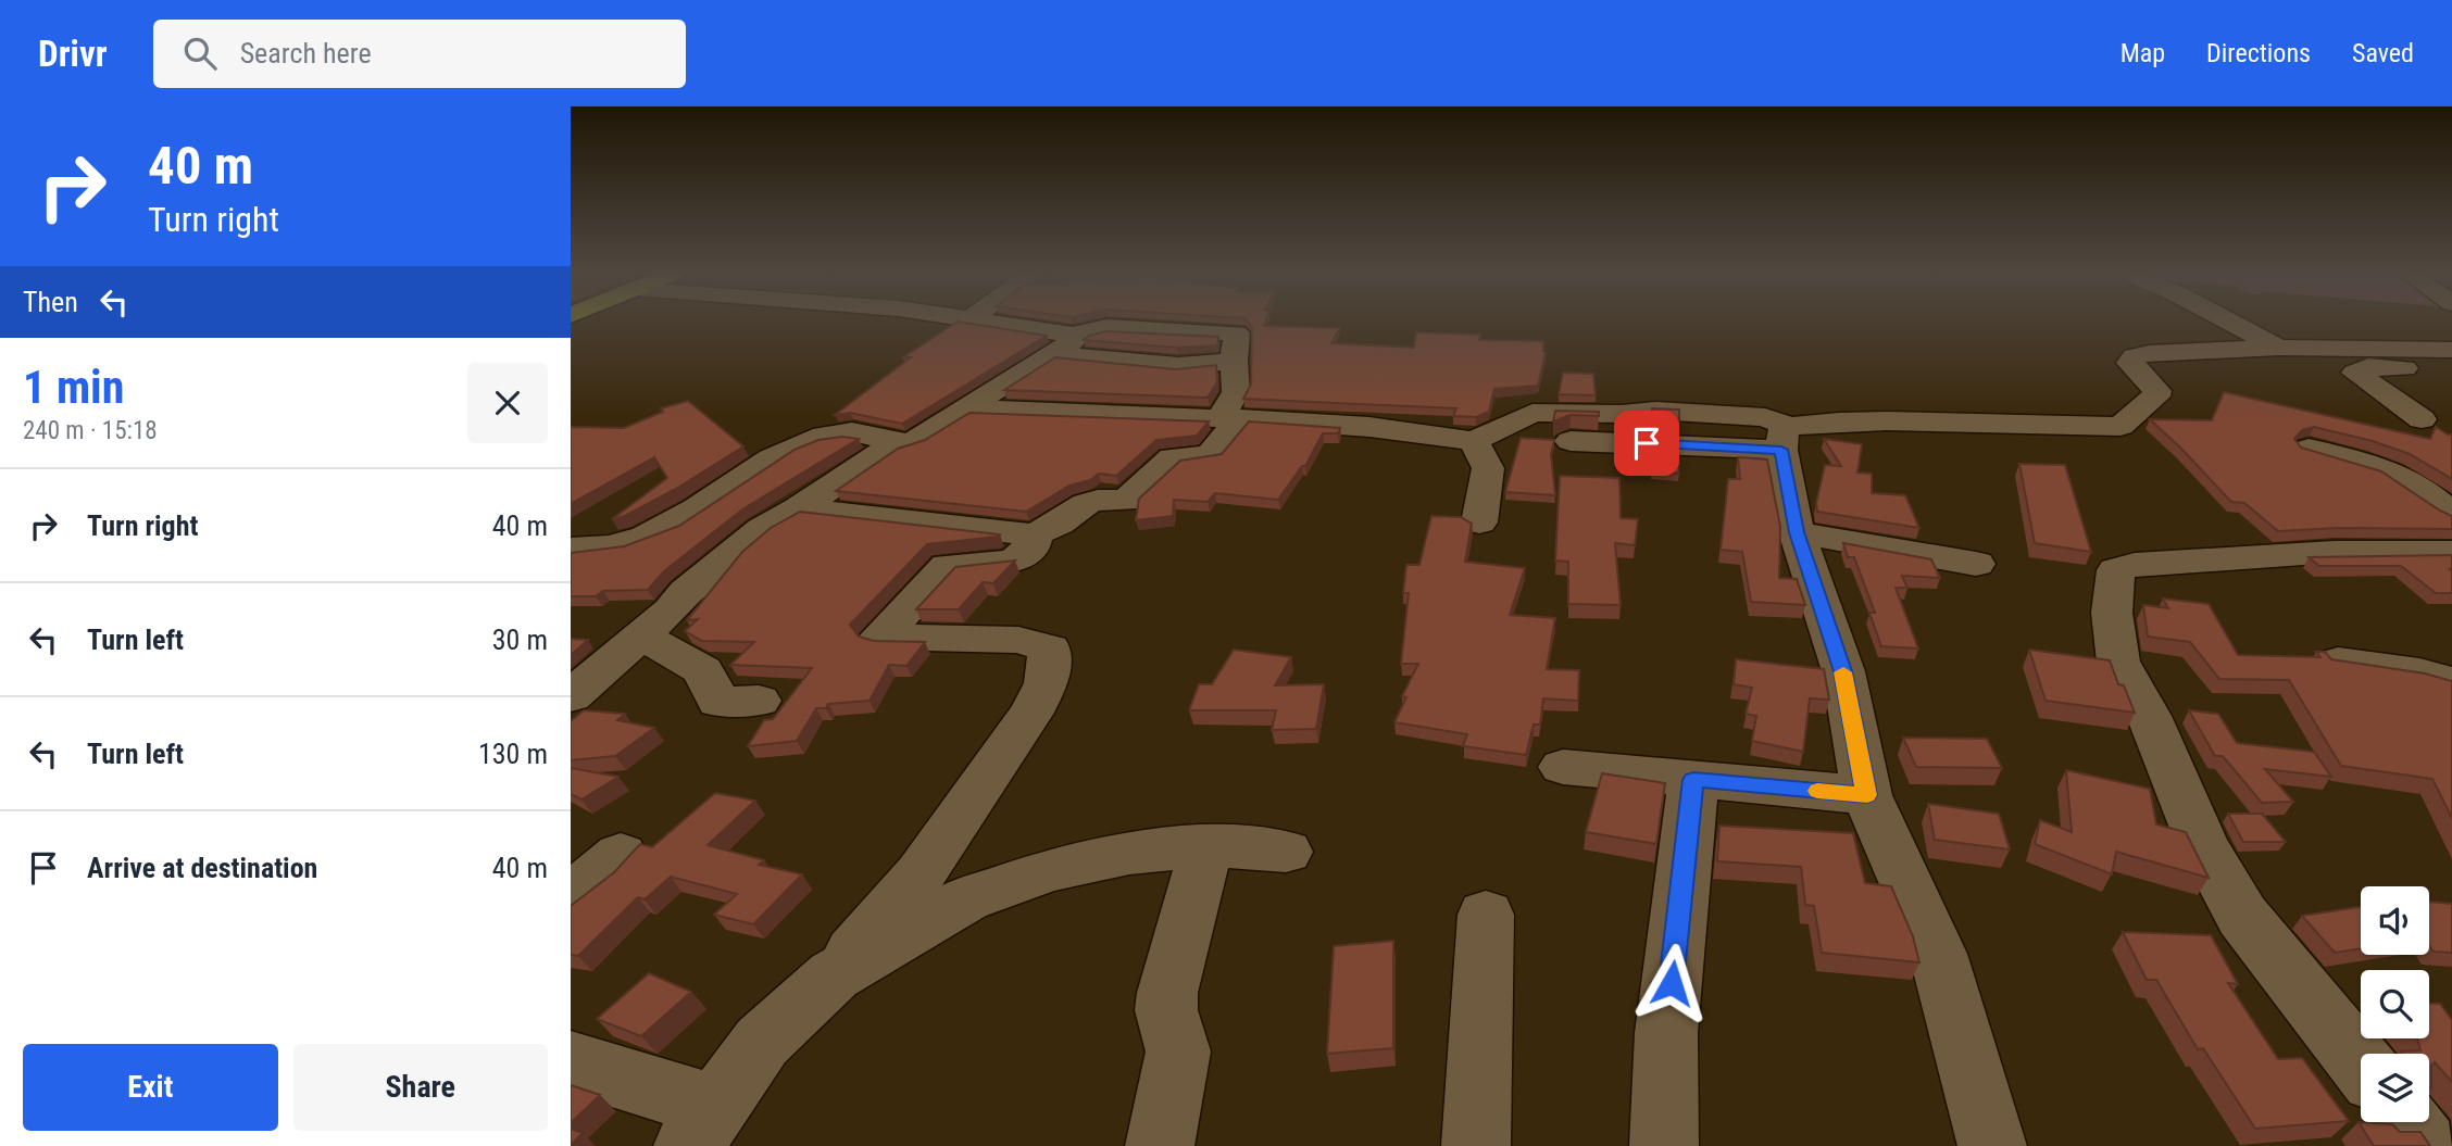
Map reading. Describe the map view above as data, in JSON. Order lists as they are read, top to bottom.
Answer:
{
  "page": {
    "header": "Drivr",
    "search": "Search here",
    "nav": ["Map", "Directions", "Saved"],
    "turn": ["40 m", "Turn right"],
    "then": "Then",
    "heading": ["1 min", "240 m · 15:18"],
    "list": [
      {
        "name": "Turn right",
        "value": "40 m"
      },
      {
        "name": "Turn left",
        "value": "30 m"
      },
      {
        "name": "Turn left",
        "value": "130 m"
      },
      {
        "name": "Arrive at destination",
        "value": "40 m"
      }
    ],
    "buttons": ["Exit", "Share"]
  }
}
